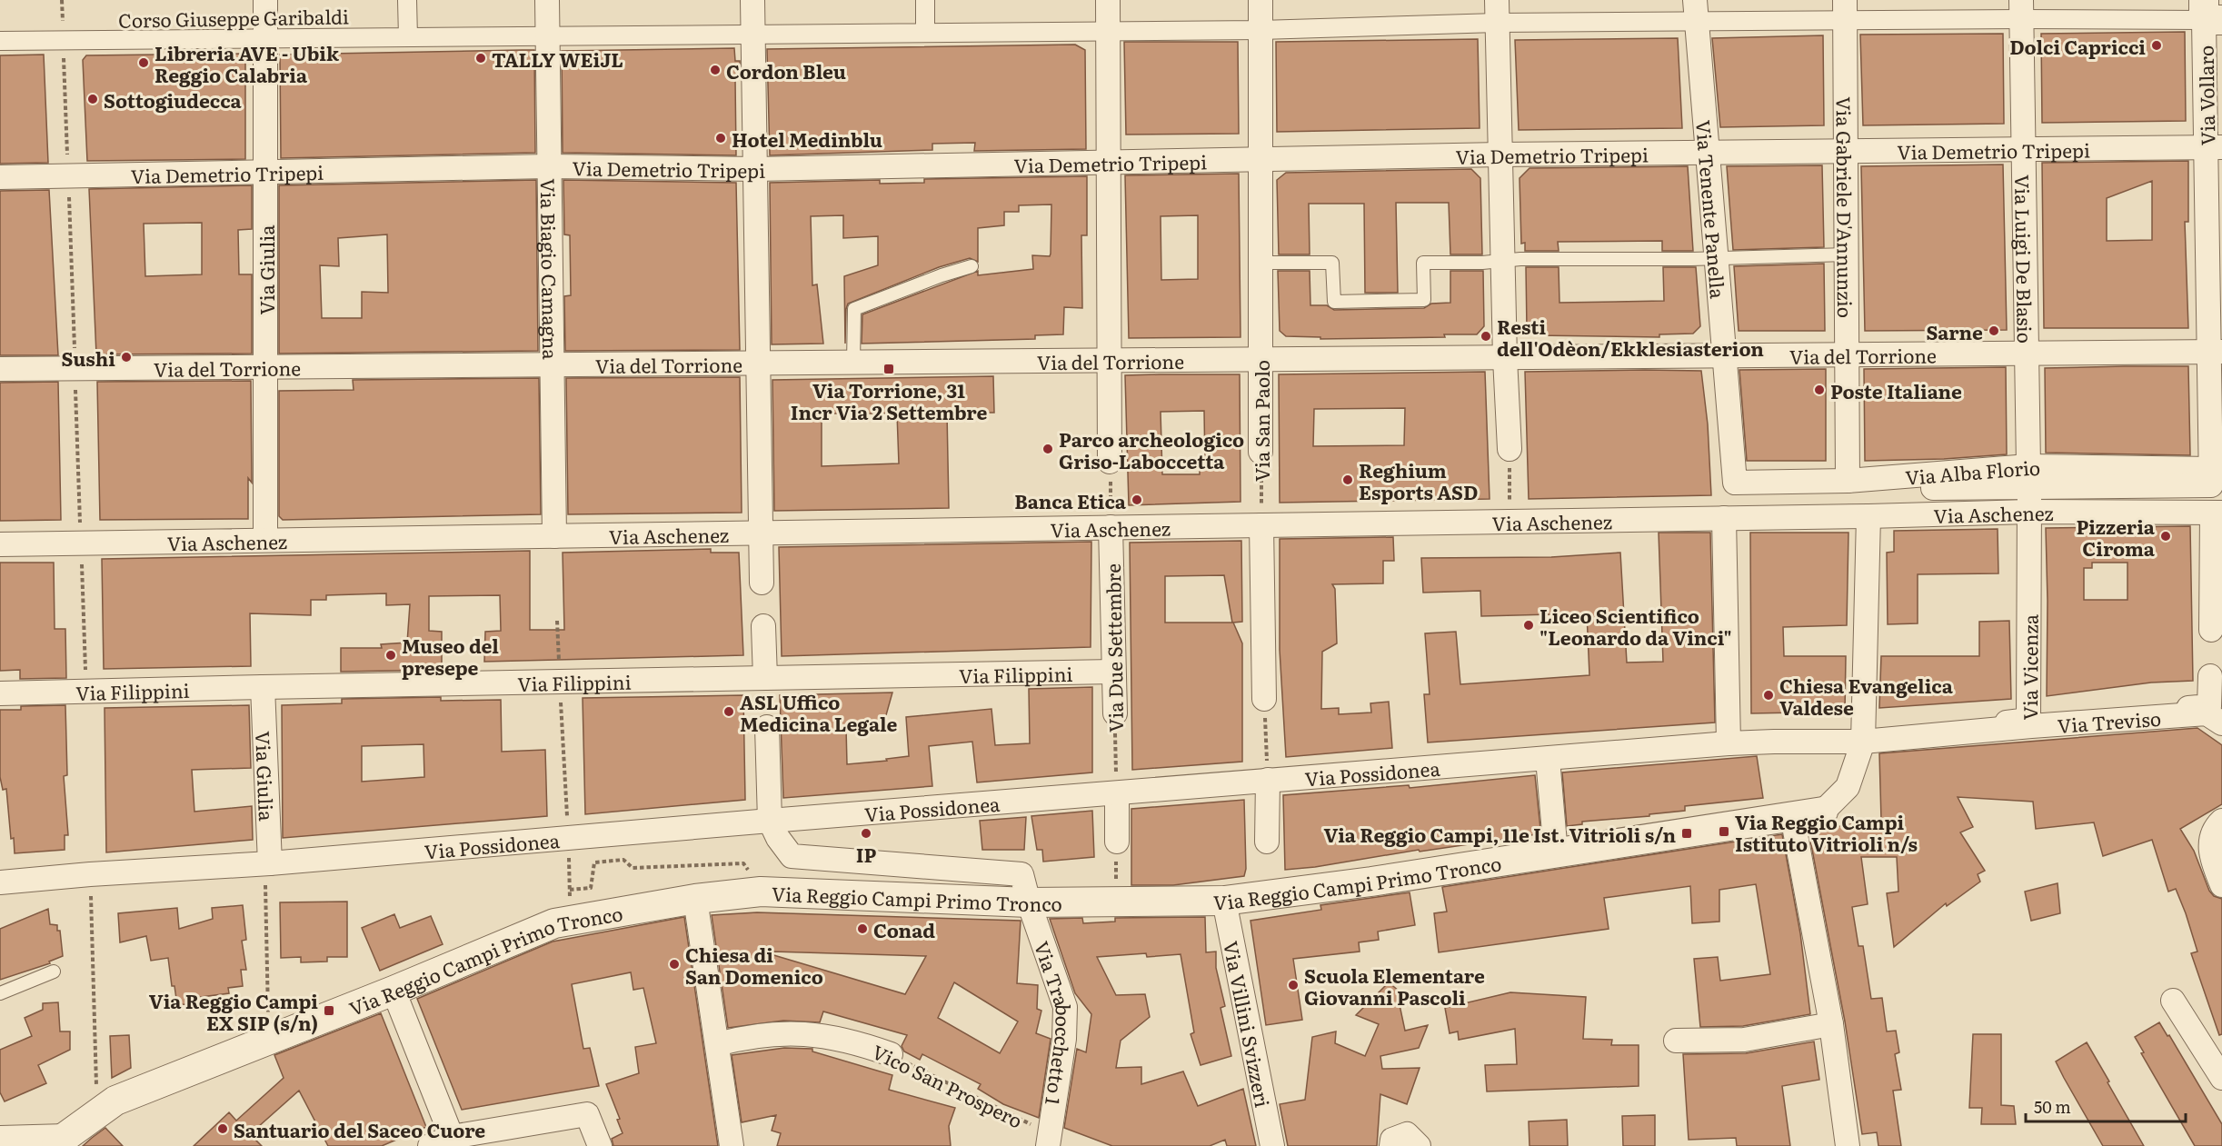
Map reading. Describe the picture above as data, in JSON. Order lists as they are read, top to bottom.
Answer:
{
  "streets": {
    "street": [
      "Corso Giuseppe Garibaldi",
      "Via Vollaro",
      "Via Demetrio Tripepi",
      "Via Gabriele D'Annunzio",
      "Via Tenente Panella",
      "Via Luigi De Blasio",
      "Via Biagio Camagna",
      "Via Giulia",
      "Via del Torrione",
      "Via San Paolo",
      "Via Aschenez",
      "Via Due Settembre",
      "Via Vicenza",
      "Via Filippini",
      "Via Treviso",
      "Via Possidonea",
      "Via Reggio Campi Primo Tronco",
      "Via Trabocchetto 1",
      "Via Villini Svizzeri",
      "Vico San Prospero"
    ]
  },
  "crossings": [
    ["Corso Giuseppe Garibaldi", "Via Vollaro"],
    ["Corso Giuseppe Garibaldi", "Via Gabriele D'Annunzio"],
    ["Corso Giuseppe Garibaldi", "Via Tenente Panella"],
    ["Corso Giuseppe Garibaldi", "Via Luigi De Blasio"],
    ["Corso Giuseppe Garibaldi", "Via Biagio Camagna"],
    ["Corso Giuseppe Garibaldi", "Via Giulia"],
    ["Corso Giuseppe Garibaldi", "Via San Paolo"],
    ["Via Vollaro", "Via Demetrio Tripepi"],
    ["Via Vollaro", "Via Luigi De Blasio"],
    ["Via Vollaro", "Via del Torrione"],
    ["Via Demetrio Tripepi", "Via Gabriele D'Annunzio"],
    ["Via Demetrio Tripepi", "Via Tenente Panella"],
    ["Via Demetrio Tripepi", "Via Luigi De Blasio"],
    ["Via Demetrio Tripepi", "Via Biagio Camagna"],
    ["Via Demetrio Tripepi", "Via Giulia"],
    ["Via Demetrio Tripepi", "Via San Paolo"],
    ["Via Gabriele D'Annunzio", "Via Tenente Panella"],
    ["Via Gabriele D'Annunzio", "Via del Torrione"],
    ["Via Tenente Panella", "Via del Torrione"],
    ["Via Luigi De Blasio", "Via del Torrione"],
    ["Via Luigi De Blasio", "Via Aschenez"],
    ["Via Luigi De Blasio", "Via Vicenza"],
    ["Via Biagio Camagna", "Via del Torrione"],
    ["Via Biagio Camagna", "Via Aschenez"],
    ["Via Giulia", "Via del Torrione"],
    ["Via Giulia", "Via Aschenez"],
    ["Via Giulia", "Via Filippini"],
    ["Via Giulia", "Via Possidonea"],
    ["Via del Torrione", "Via San Paolo"],
    ["Via San Paolo", "Via Aschenez"],
    ["Via Aschenez", "Via Due Settembre"],
    ["Via Aschenez", "Via Vicenza"],
    ["Via Due Settembre", "Via Filippini"],
    ["Via Due Settembre", "Via Possidonea"],
    ["Via Vicenza", "Via Treviso"],
    ["Via Vicenza", "Via Possidonea"],
    ["Via Treviso", "Via Possidonea"],
    ["Via Possidonea", "Via Trabocchetto 1"],
    ["Via Reggio Campi Primo Tronco", "Via Trabocchetto 1"],
    ["Via Reggio Campi Primo Tronco", "Via Villini Svizzeri"],
    ["Via Trabocchetto 1", "Vico San Prospero"]
  ],
  "places": {
    "other": [
      "Dolci Capricci",
      "TALLY WEiJL",
      "Libreria AVE - Ubik Reggio Calabria",
      "Cordon Bleu",
      "Sottogiudecca",
      "Hotel Medinblu",
      "Sarne",
      "Resti dell'Odèon/Ekklesiasterion",
      "Sushi",
      "Poste Italiane",
      "Parco archeologico Griso-Laboccetta",
      "Reghium Esports ASD",
      "Banca Etica",
      "Pizzeria Ciroma",
      "Liceo Scientifico \"Leonardo da Vinci\"",
      "Museo del presepe",
      "Chiesa Evangelica Valdese",
      "ASL Uffico Medicina Legale",
      "IP",
      "Conad",
      "Chiesa di San Domenico",
      "Scuola Elementare Giovanni Pascoli",
      "Santuario del Saceo Cuore"
    ],
    "transit": [
      "Via Torrione, 31 Incr Via 2 Settembre",
      "Via Reggio Campi Istituto Vitrioli n/s",
      "Via Reggio Campi, 11e Ist. Vitrioli s/n",
      "Via Reggio Campi EX SIP (s/n)"
    ]
  },
  "scale_bar": "50 m"
}
